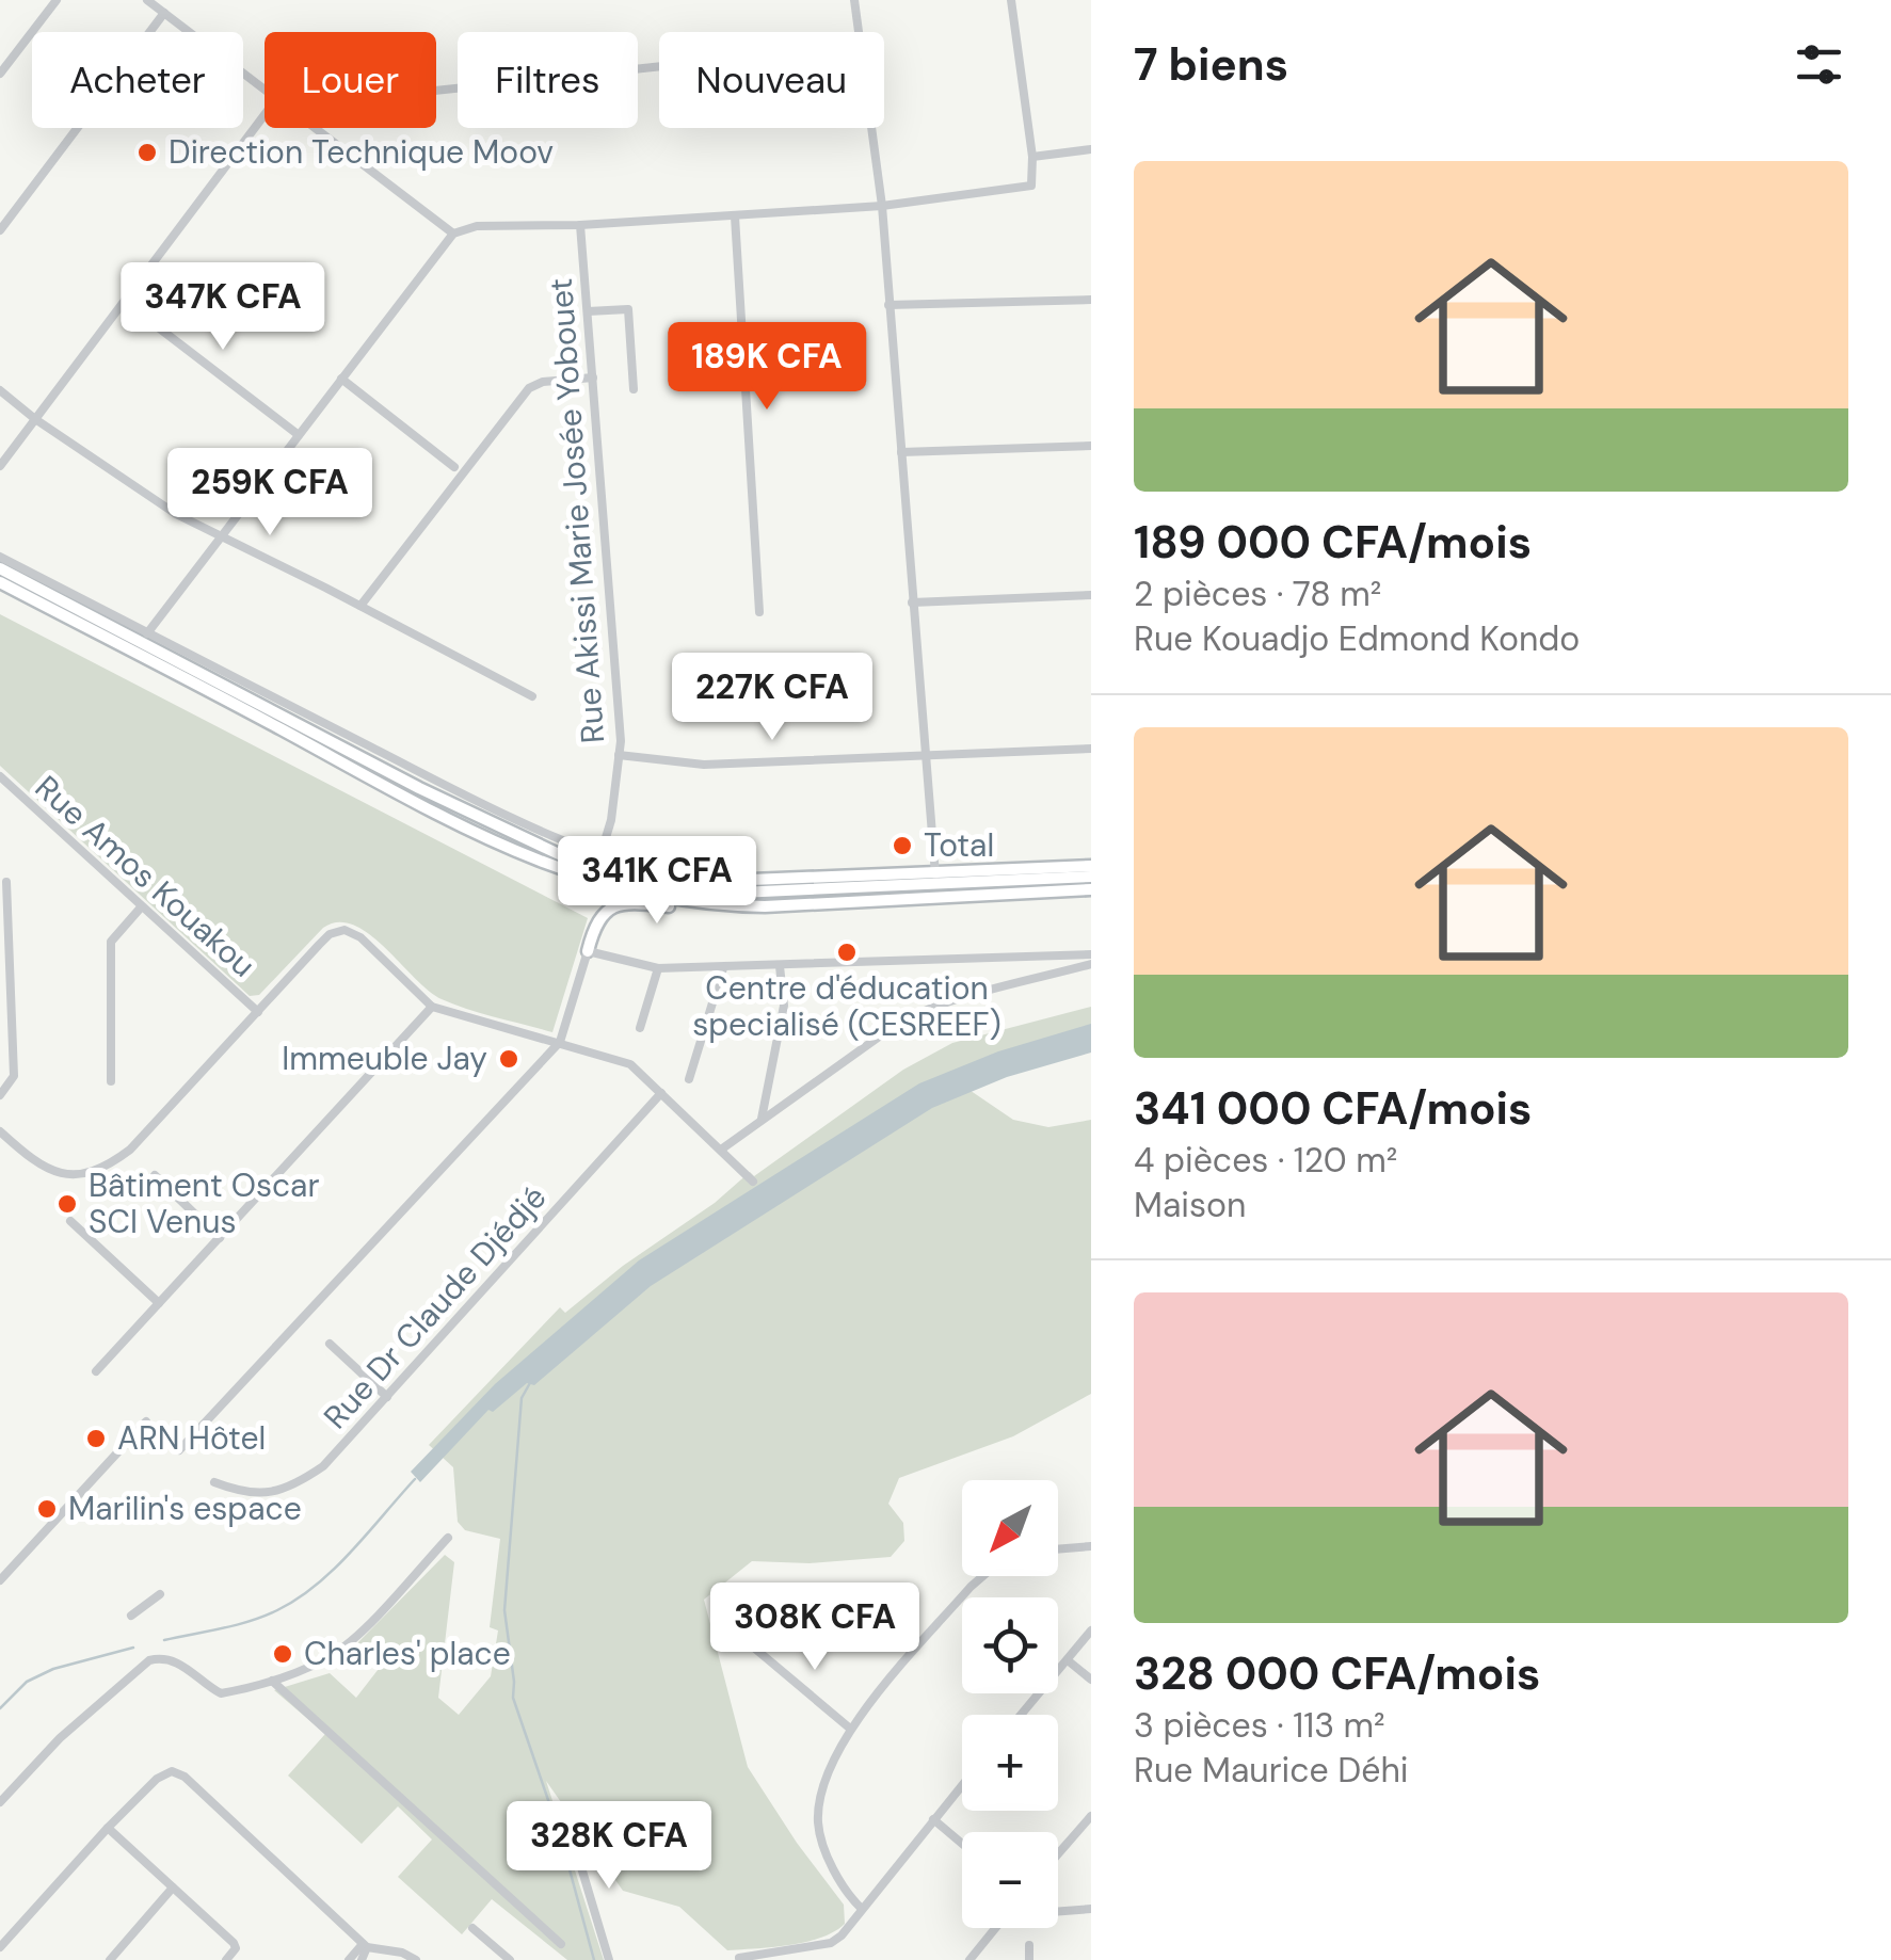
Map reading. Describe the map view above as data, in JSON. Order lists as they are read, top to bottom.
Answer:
{
  "streets": {
    "street": ["Rue Akissi Marie Josée Yobouet", "Rue Amos Kouakou", "Rue Dr Claude Djédjé"]
  },
  "places": [
    "Direction Technique Moov",
    "Total",
    "Centre d'éducation specialisé (CESREEF)",
    "Immeuble Jay",
    "Bâtiment Oscar SCI Venus",
    "ARN Hôtel",
    "Marilin's espace",
    "Charles' place"
  ],
  "north": "bottom left",
  "page": {
    "heading": "7 biens",
    "chip": [
      "Acheter",
      "Louer",
      "Filtres",
      "Nouveau"
    ],
    "list": [
      {
        "name": "189 000 CFA/mois",
        "note": "2 pièces · 78 m² · Rue Kouadjo Edmond Kondo"
      },
      {
        "name": "341 000 CFA/mois",
        "note": "4 pièces · 120 m² · Maison"
      },
      {
        "name": "328 000 CFA/mois",
        "note": "3 pièces · 113 m² · Rue Maurice Déhi"
      }
    ],
    "price": [
      "347K CFA",
      "189K CFA",
      "259K CFA",
      "227K CFA",
      "341K CFA",
      "308K CFA",
      "328K CFA"
    ],
    "map_buttons": ["+", "−"]
  }
}
